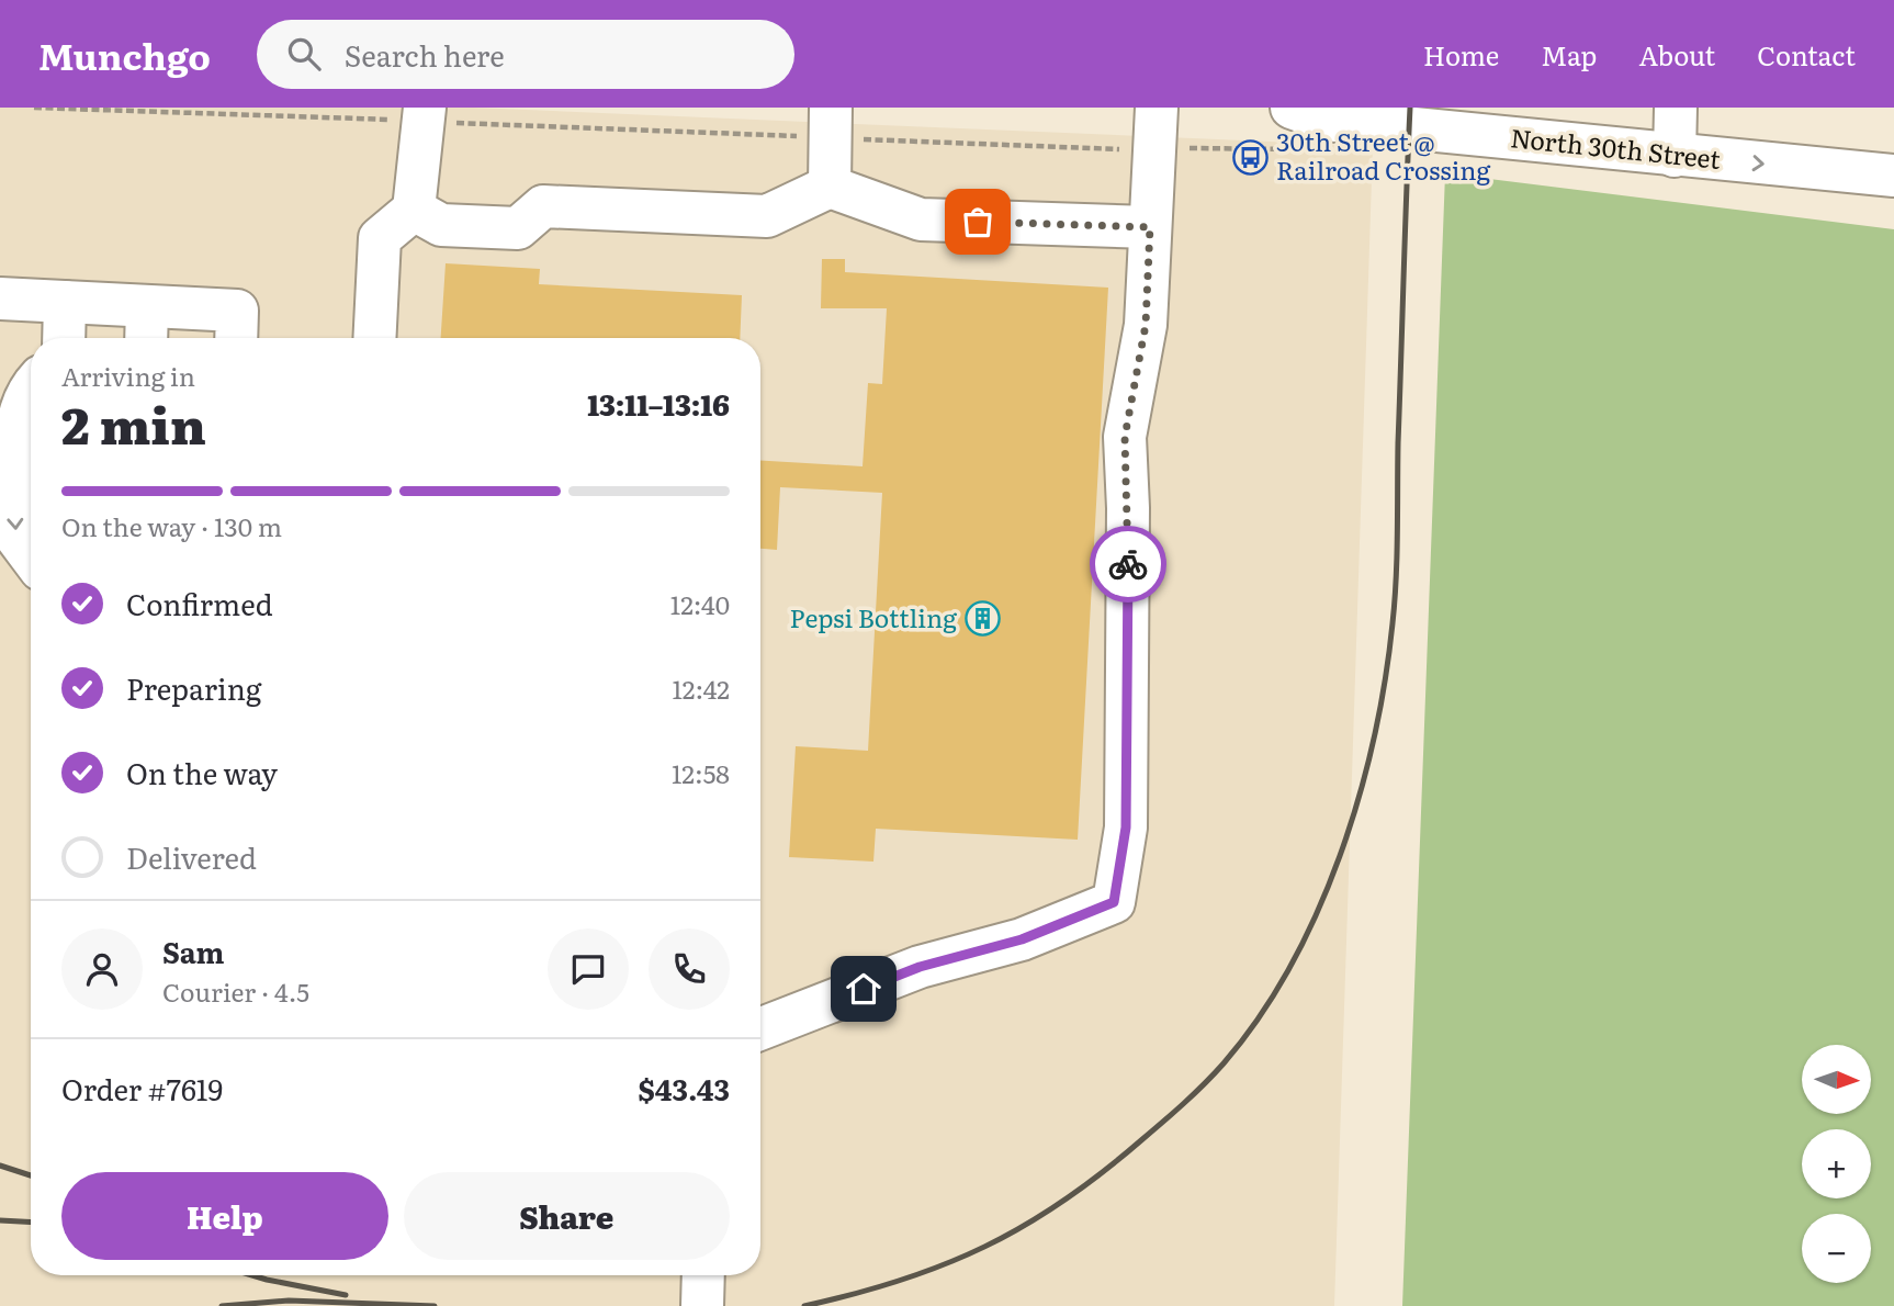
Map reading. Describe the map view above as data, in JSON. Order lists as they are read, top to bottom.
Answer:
{
  "streets": {
    "main road": ["North 30th Street"]
  },
  "one_way": ["North 30th Street"],
  "places": {
    "bus stop": ["30th Street @ Railroad Crossing"],
    "building": ["Pepsi Bottling"]
  },
  "north": "right",
  "page": {
    "header": "Munchgo",
    "search": "Search here",
    "nav": [
      "Home",
      "Map",
      "About",
      "Contact"
    ],
    "heading": ["2 min", "Arriving in", "13:11–13:16"],
    "panel": [
      "Sam",
      "Courier · 4.5",
      "Order #7619",
      "$43.43"
    ],
    "bar": "On the way · 130 m",
    "list": [
      ["Confirmed", "12:40"],
      ["Preparing", "12:42"],
      ["On the way", "12:58"],
      "Delivered"
    ],
    "map_buttons": ["+", "−"],
    "buttons": ["Help", "Share"]
  }
}
